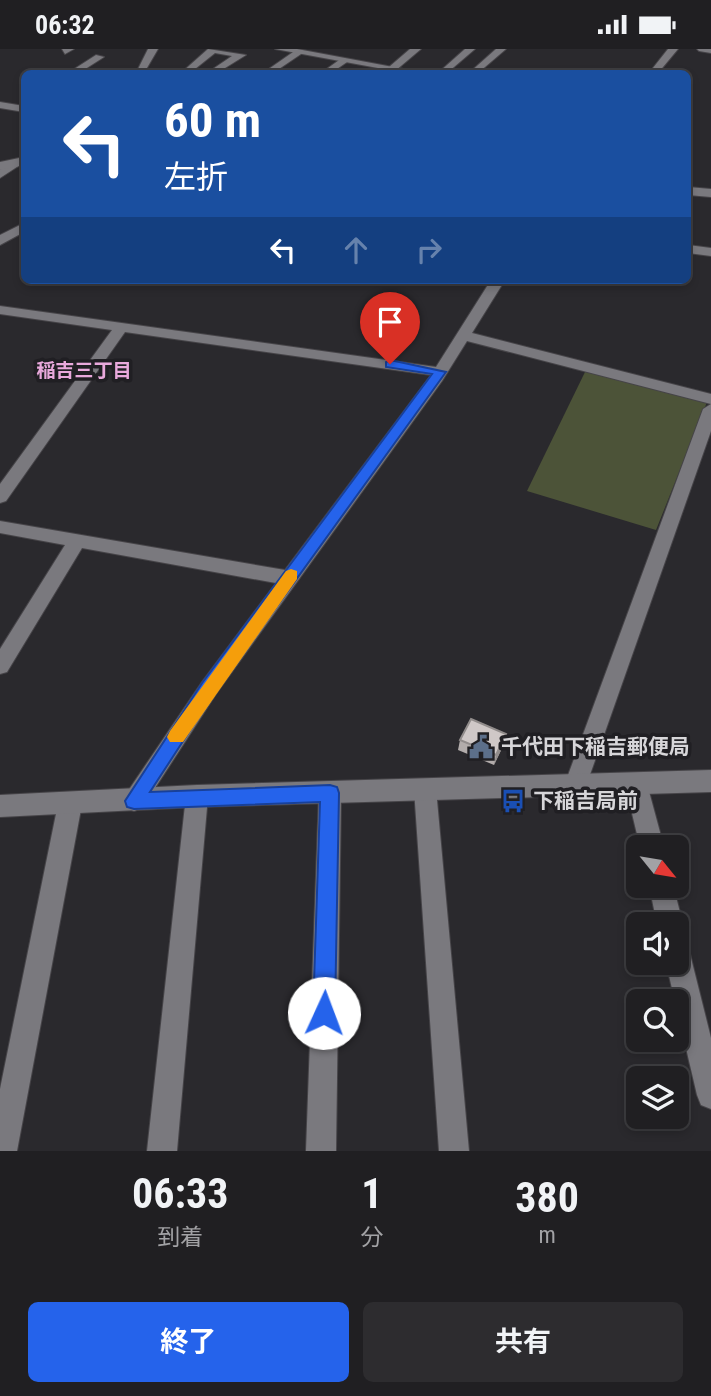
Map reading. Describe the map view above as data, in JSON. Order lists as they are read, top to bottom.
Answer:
{
  "districts": ["稲吉三丁目"],
  "places": {
    "public building": ["千代田下稲吉郵便局"],
    "bus stop": ["下稲吉局前"]
  },
  "north": "bottom right",
  "page": {
    "status": "06:32",
    "turn": ["60 m", "左折"],
    "eta": [
      "06:33",
      "到着",
      "1",
      "分",
      "380",
      "m"
    ],
    "buttons": ["終了", "共有"]
  }
}
